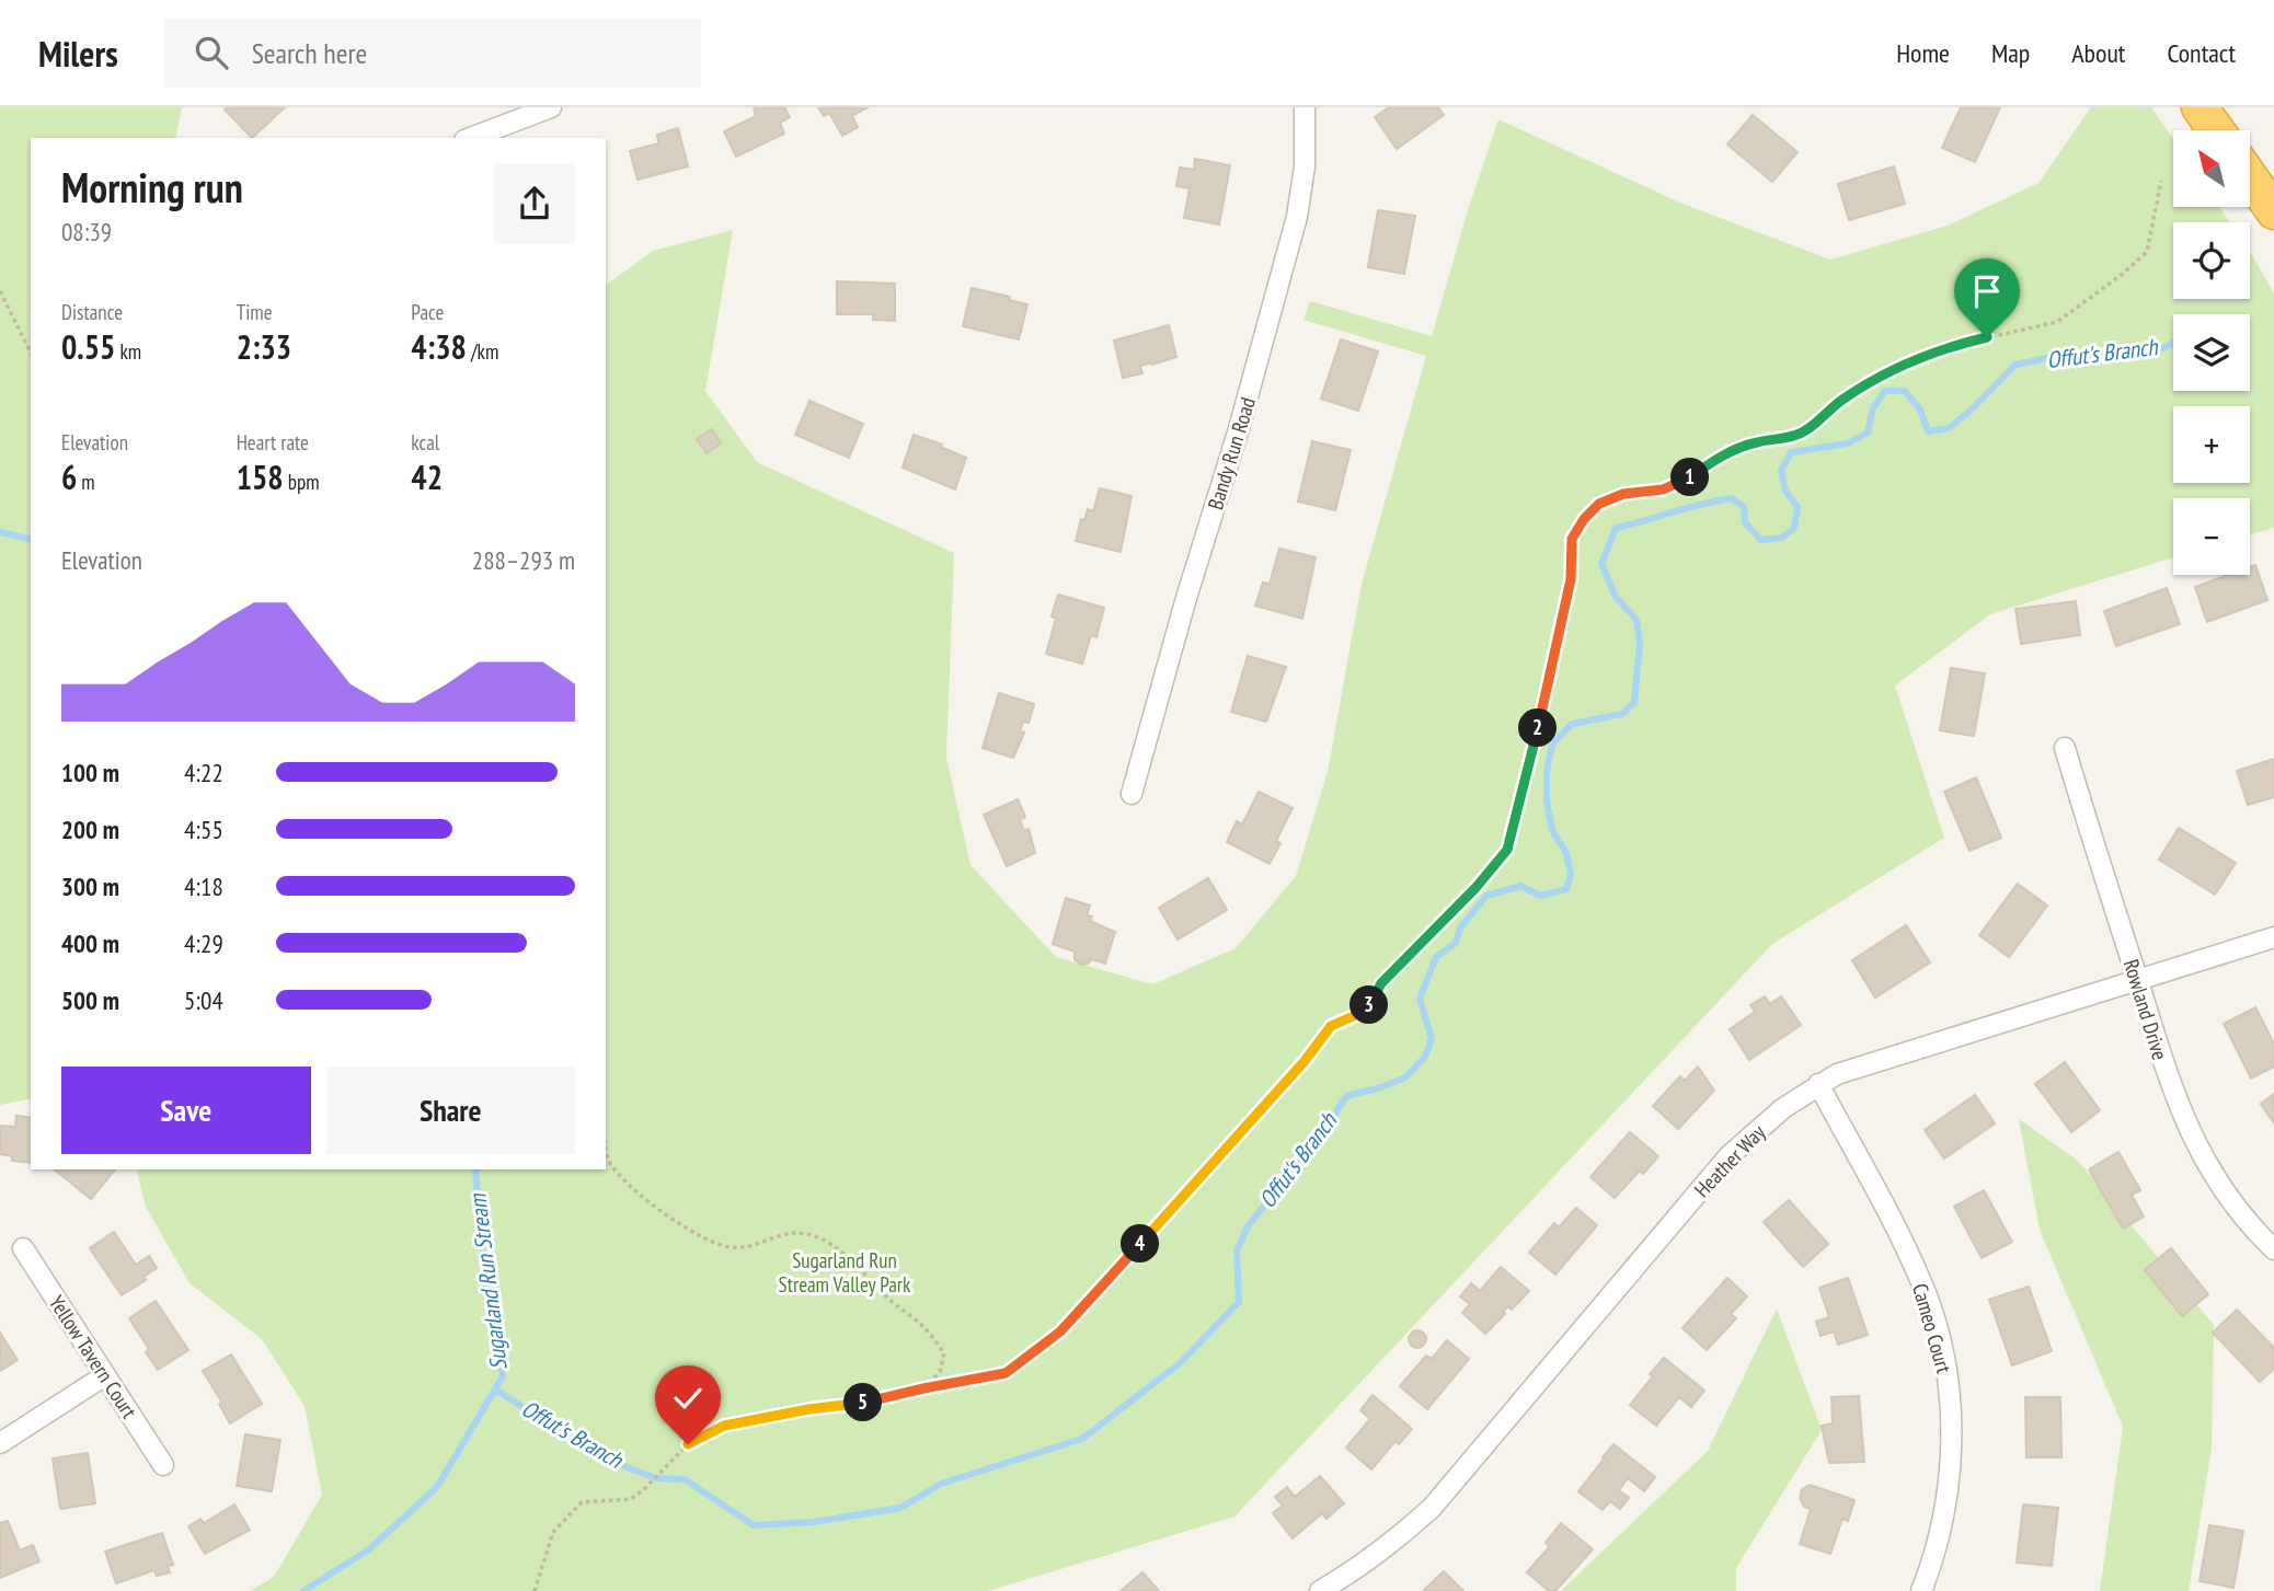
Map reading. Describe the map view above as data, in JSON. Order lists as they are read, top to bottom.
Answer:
{
  "streets": {
    "street": [
      "Bandy Run Road",
      "Rowland Drive",
      "Heather Way",
      "Cameo Court",
      "Yellow Tavern Court"
    ]
  },
  "crossings": [
    ["Rowland Drive", "Heather Way"],
    ["Heather Way", "Cameo Court"]
  ],
  "water": ["Offut's Branch", "Sugarland Run Stream"],
  "parks": ["Sugarland Run Stream Valley Park"],
  "north": "top left",
  "page": {
    "header": "Milers",
    "search": "Search here",
    "nav": [
      "Home",
      "Map",
      "About",
      "Contact"
    ],
    "map_buttons": ["+", "−"],
    "heading": ["Morning run", "08:39"],
    "stats": [
      ["Distance", "0.55 km"],
      ["Time", "2:33"],
      ["Pace", "4:38 /km"],
      ["Elevation", "6 m"],
      ["Heart rate", "158 bpm"],
      ["kcal", "42"]
    ],
    "pins": [
      "1",
      "2",
      "3",
      "4",
      "5"
    ],
    "chart": ["Elevation", "288–293 m"],
    "list": [
      {
        "name": "100 m",
        "note": "4:22"
      },
      {
        "name": "200 m",
        "note": "4:55"
      },
      {
        "name": "300 m",
        "note": "4:18"
      },
      {
        "name": "400 m",
        "note": "4:29"
      },
      {
        "name": "500 m",
        "note": "5:04"
      }
    ],
    "buttons": ["Save", "Share"]
  }
}
